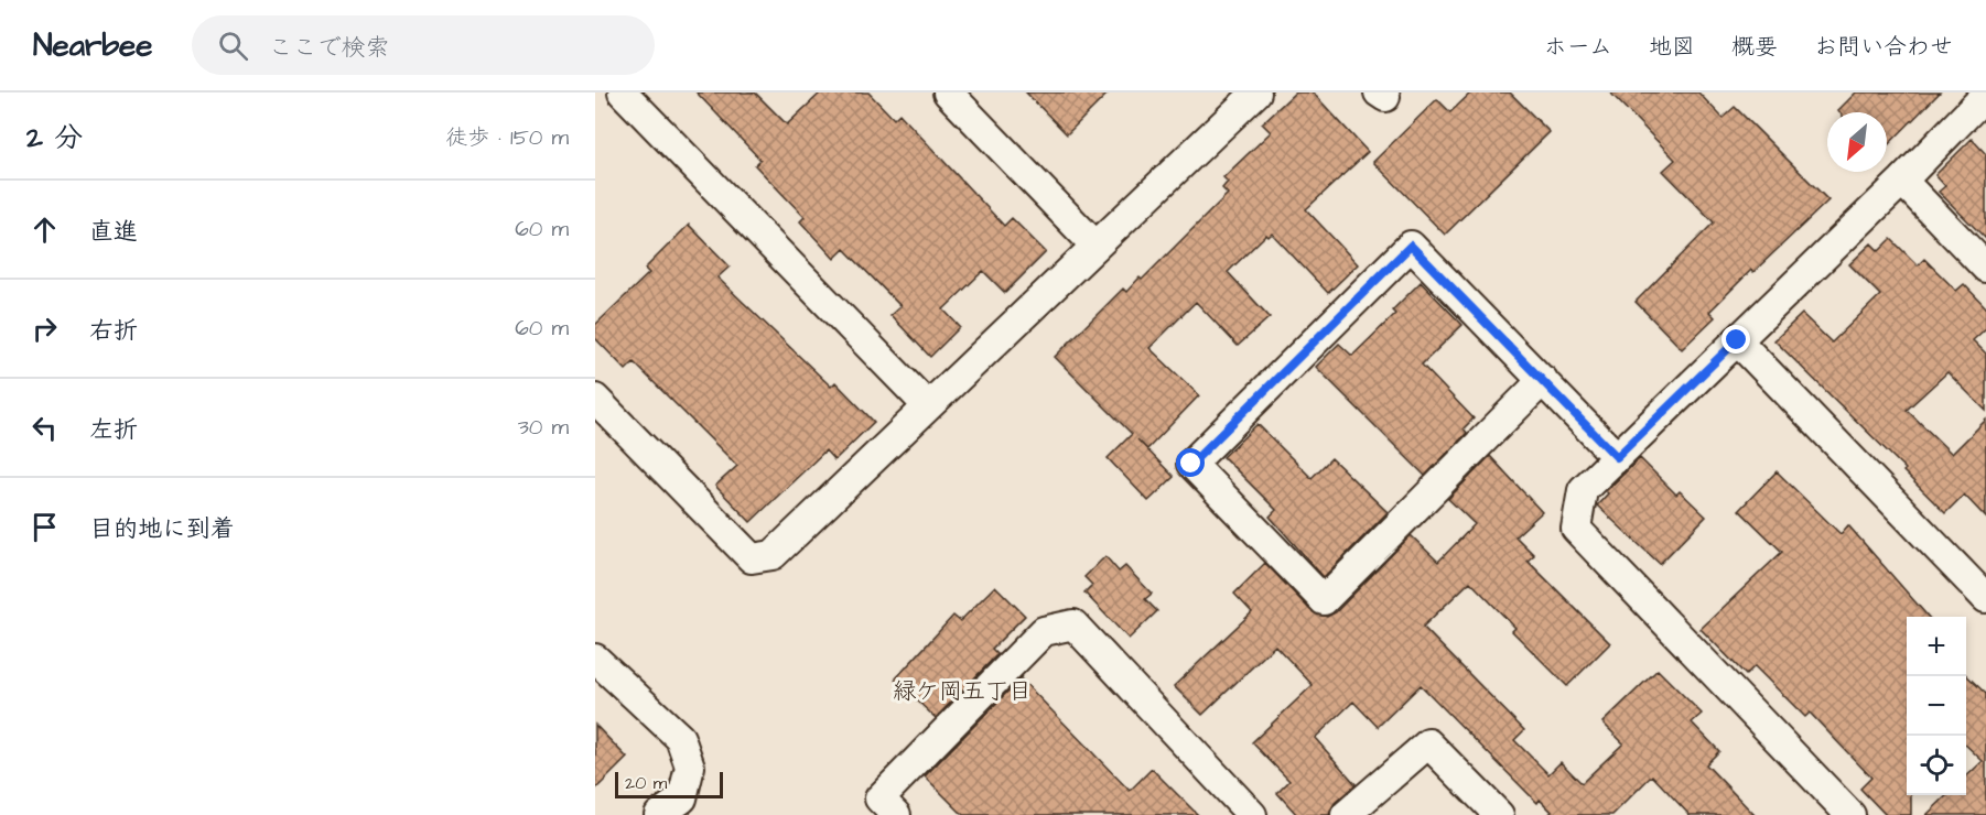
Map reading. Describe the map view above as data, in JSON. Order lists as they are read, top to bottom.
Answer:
{
  "districts": ["緑ケ岡五丁目"],
  "scale_bar": "20 m",
  "north": "bottom left",
  "page": {
    "header": "Nearbee",
    "search": "ここで検索",
    "nav": [
      "ホーム",
      "地図",
      "概要",
      "お問い合わせ"
    ],
    "heading": ["2 分", "徒歩 · 150 m"],
    "list": [
      ["直進", "60 m"],
      ["右折", "60 m"],
      ["左折", "30 m"],
      "目的地に到着"
    ],
    "map_buttons": ["+", "−"],
    "scale": "20 m"
  }
}
